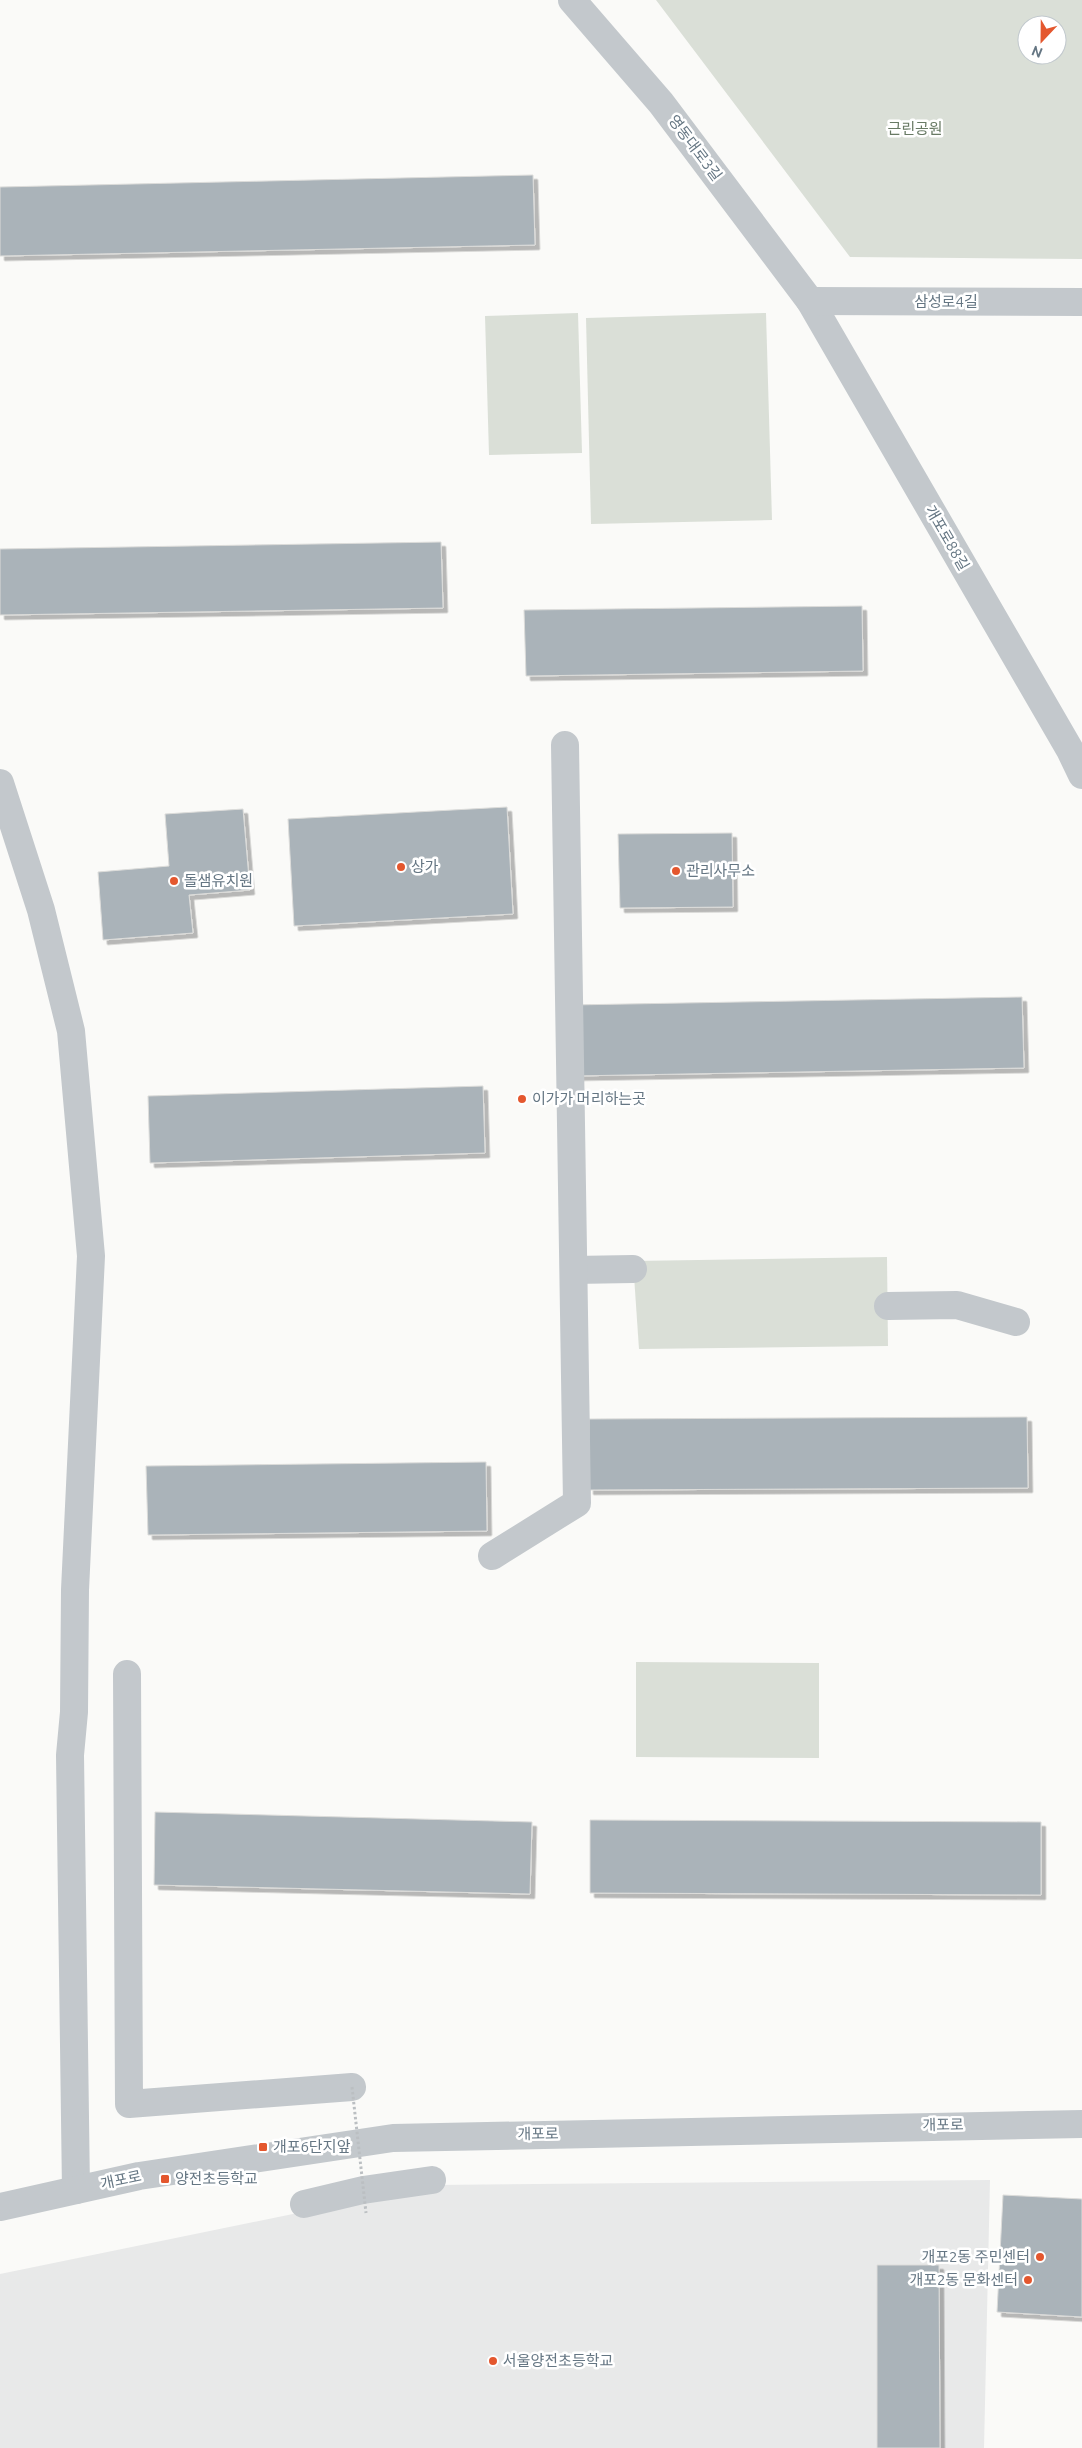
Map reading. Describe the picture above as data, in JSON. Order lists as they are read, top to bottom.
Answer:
{
  "streets": {
    "street": [
      "영동대로3길",
      "삼성로4길",
      "개포로88길",
      "개포로"
    ]
  },
  "crossings": [
    ["영동대로3길", "삼성로4길"],
    ["영동대로3길", "개포로88길"],
    ["삼성로4길", "개포로88길"]
  ],
  "parks": ["근린공원"],
  "places": {
    "other": [
      "상가",
      "관리사무소",
      "돌샘유치원",
      "이가가 머리하는곳",
      "개포2동 주민센터",
      "개포2동 문화센터",
      "서울양전초등학교"
    ],
    "transit": ["개포6단지앞", "양전초등학교"]
  },
  "north": "bottom"
}
